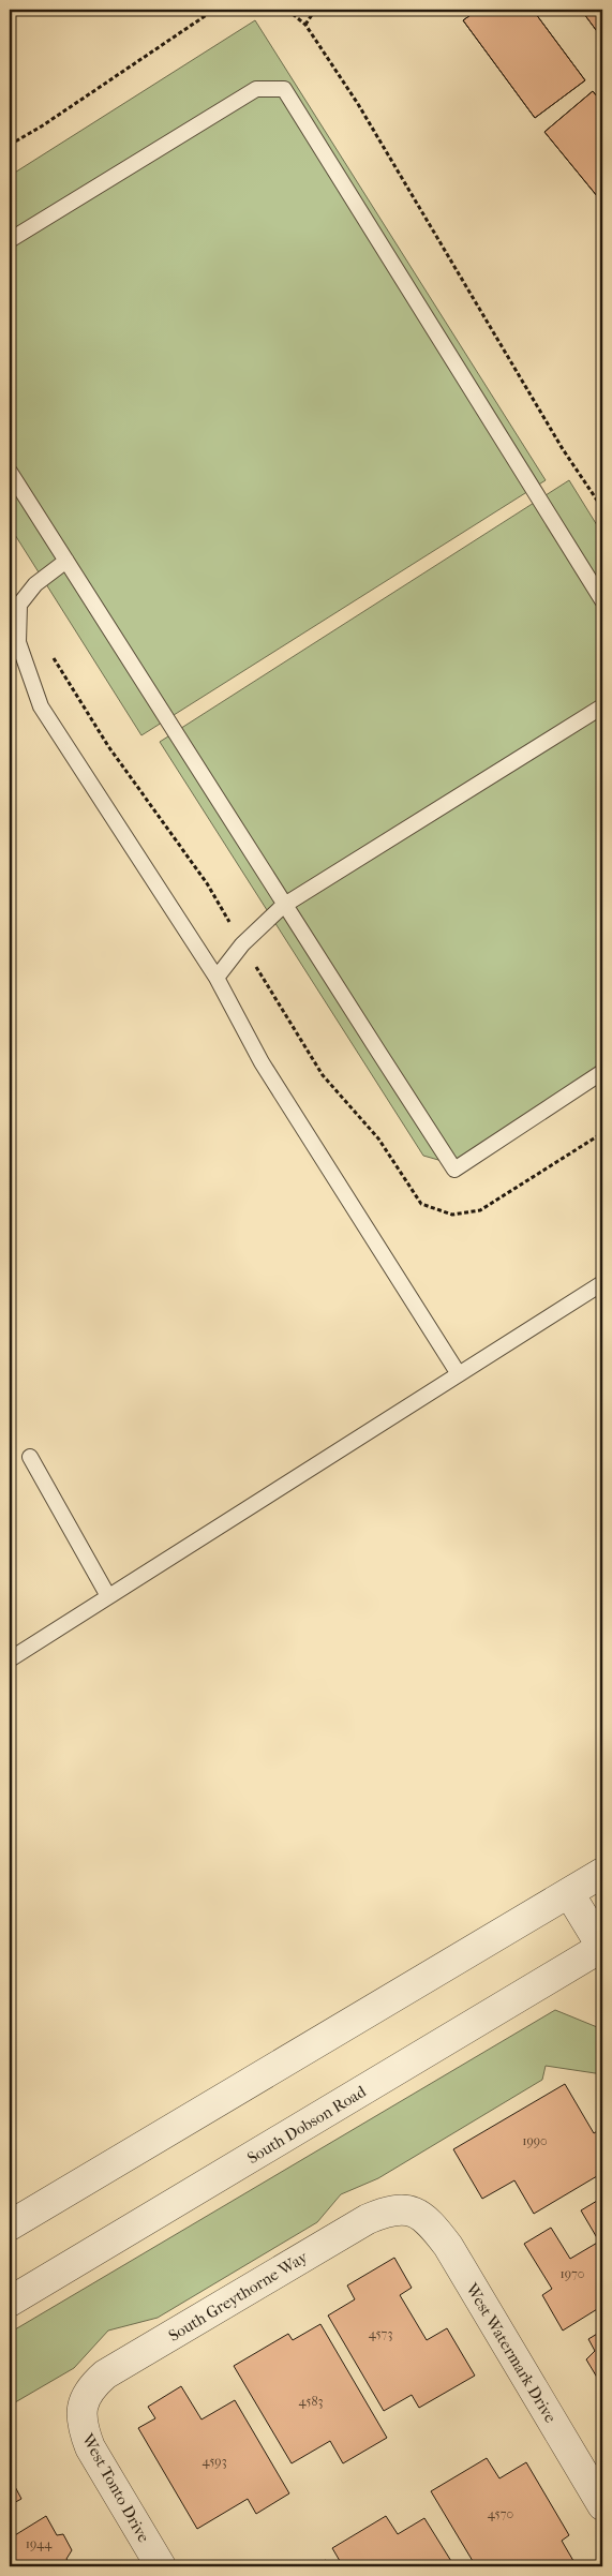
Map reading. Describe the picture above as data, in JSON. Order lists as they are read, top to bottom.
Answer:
{
  "streets": {
    "street": [
      "South Dobson Road",
      "South Greythorne Way",
      "West Watermark Drive",
      "West Tonto Drive"
    ]
  },
  "crossings": [
    ["South Greythorne Way", "West Watermark Drive"],
    ["South Greythorne Way", "West Tonto Drive"]
  ],
  "house_numbers": [
    "1990",
    "1970",
    "4573",
    "4583",
    "4593",
    "4570",
    "1944"
  ]
}
